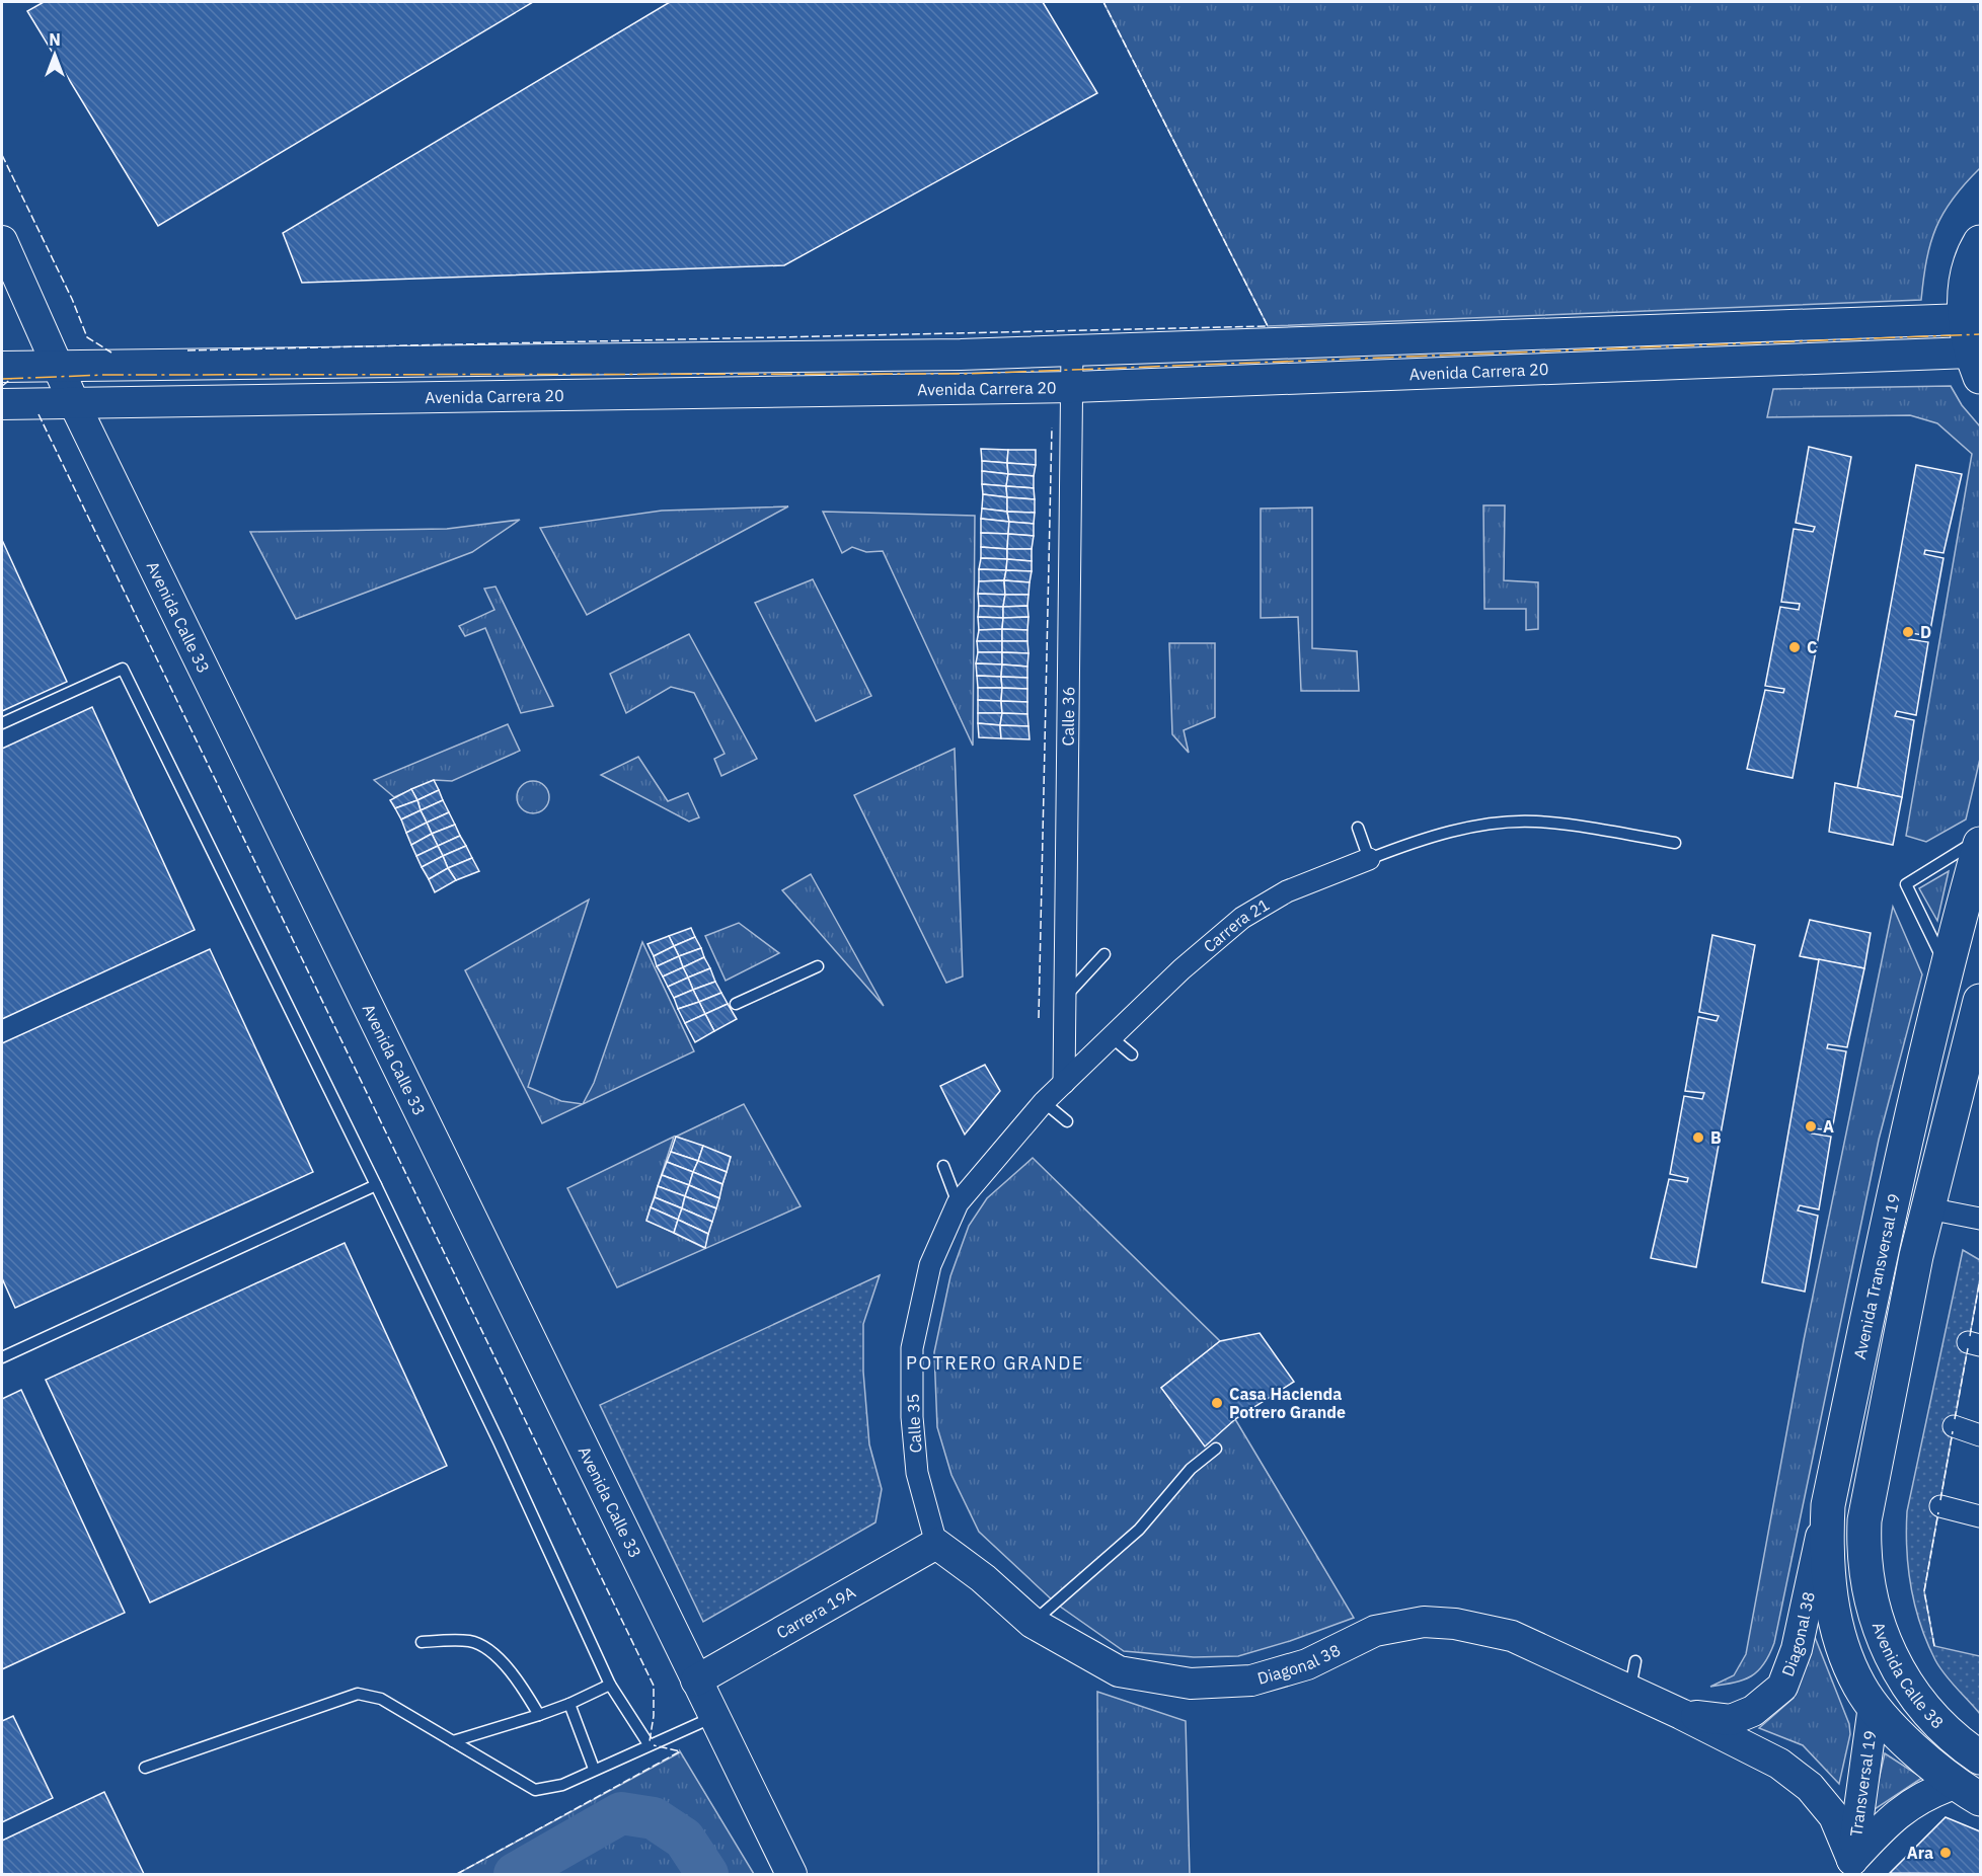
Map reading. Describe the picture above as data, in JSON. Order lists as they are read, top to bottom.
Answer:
{
  "streets": {
    "main road": ["Avenida Transversal 19", "Avenida Calle 38"],
    "street": [
      "Avenida Carrera 20",
      "Avenida Calle 33",
      "Calle 36",
      "Carrera 21",
      "Calle 35",
      "Carrera 19A",
      "Diagonal 38",
      "Transversal 19"
    ]
  },
  "crossings": [
    ["Avenida Carrera 20", "Avenida Calle 33"],
    ["Avenida Carrera 20", "Calle 36"],
    ["Avenida Calle 33", "Carrera 19A"],
    ["Calle 36", "Carrera 21"],
    ["Carrera 21", "Calle 35"],
    ["Avenida Transversal 19", "Diagonal 38"],
    ["Avenida Transversal 19", "Transversal 19"],
    ["Calle 35", "Carrera 19A"],
    ["Calle 35", "Diagonal 38"],
    ["Carrera 19A", "Diagonal 38"],
    ["Diagonal 38", "Transversal 19"]
  ],
  "districts": ["POTRERO GRANDE"],
  "places": [
    "D",
    "C",
    "A",
    "B",
    "Casa Hacienda Potrero Grande",
    "Ara"
  ],
  "north": "top"
}
